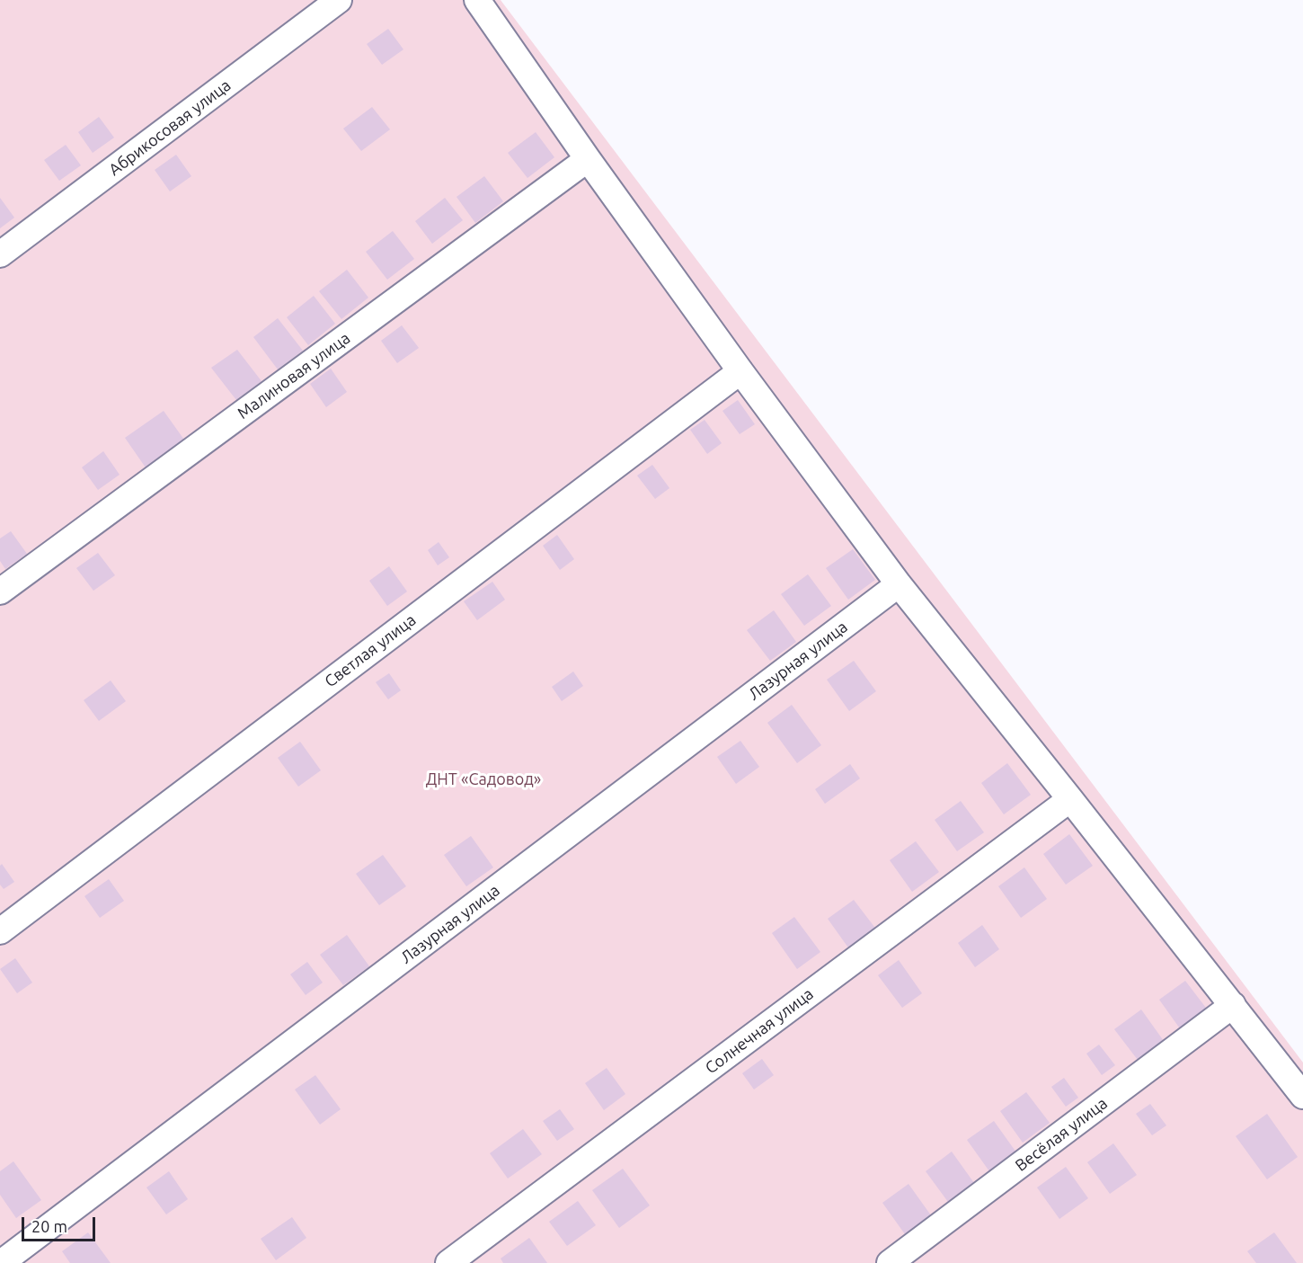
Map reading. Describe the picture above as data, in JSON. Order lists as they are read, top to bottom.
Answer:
{
  "streets": {
    "street": [
      "Абрикосовая улица",
      "Малиновая улица",
      "Светлая улица",
      "Лазурная улица",
      "Солнечная улица",
      "Весёлая улица"
    ]
  },
  "parks": ["ДНТ «Садовод»"],
  "scale_bar": "20 m"
}
